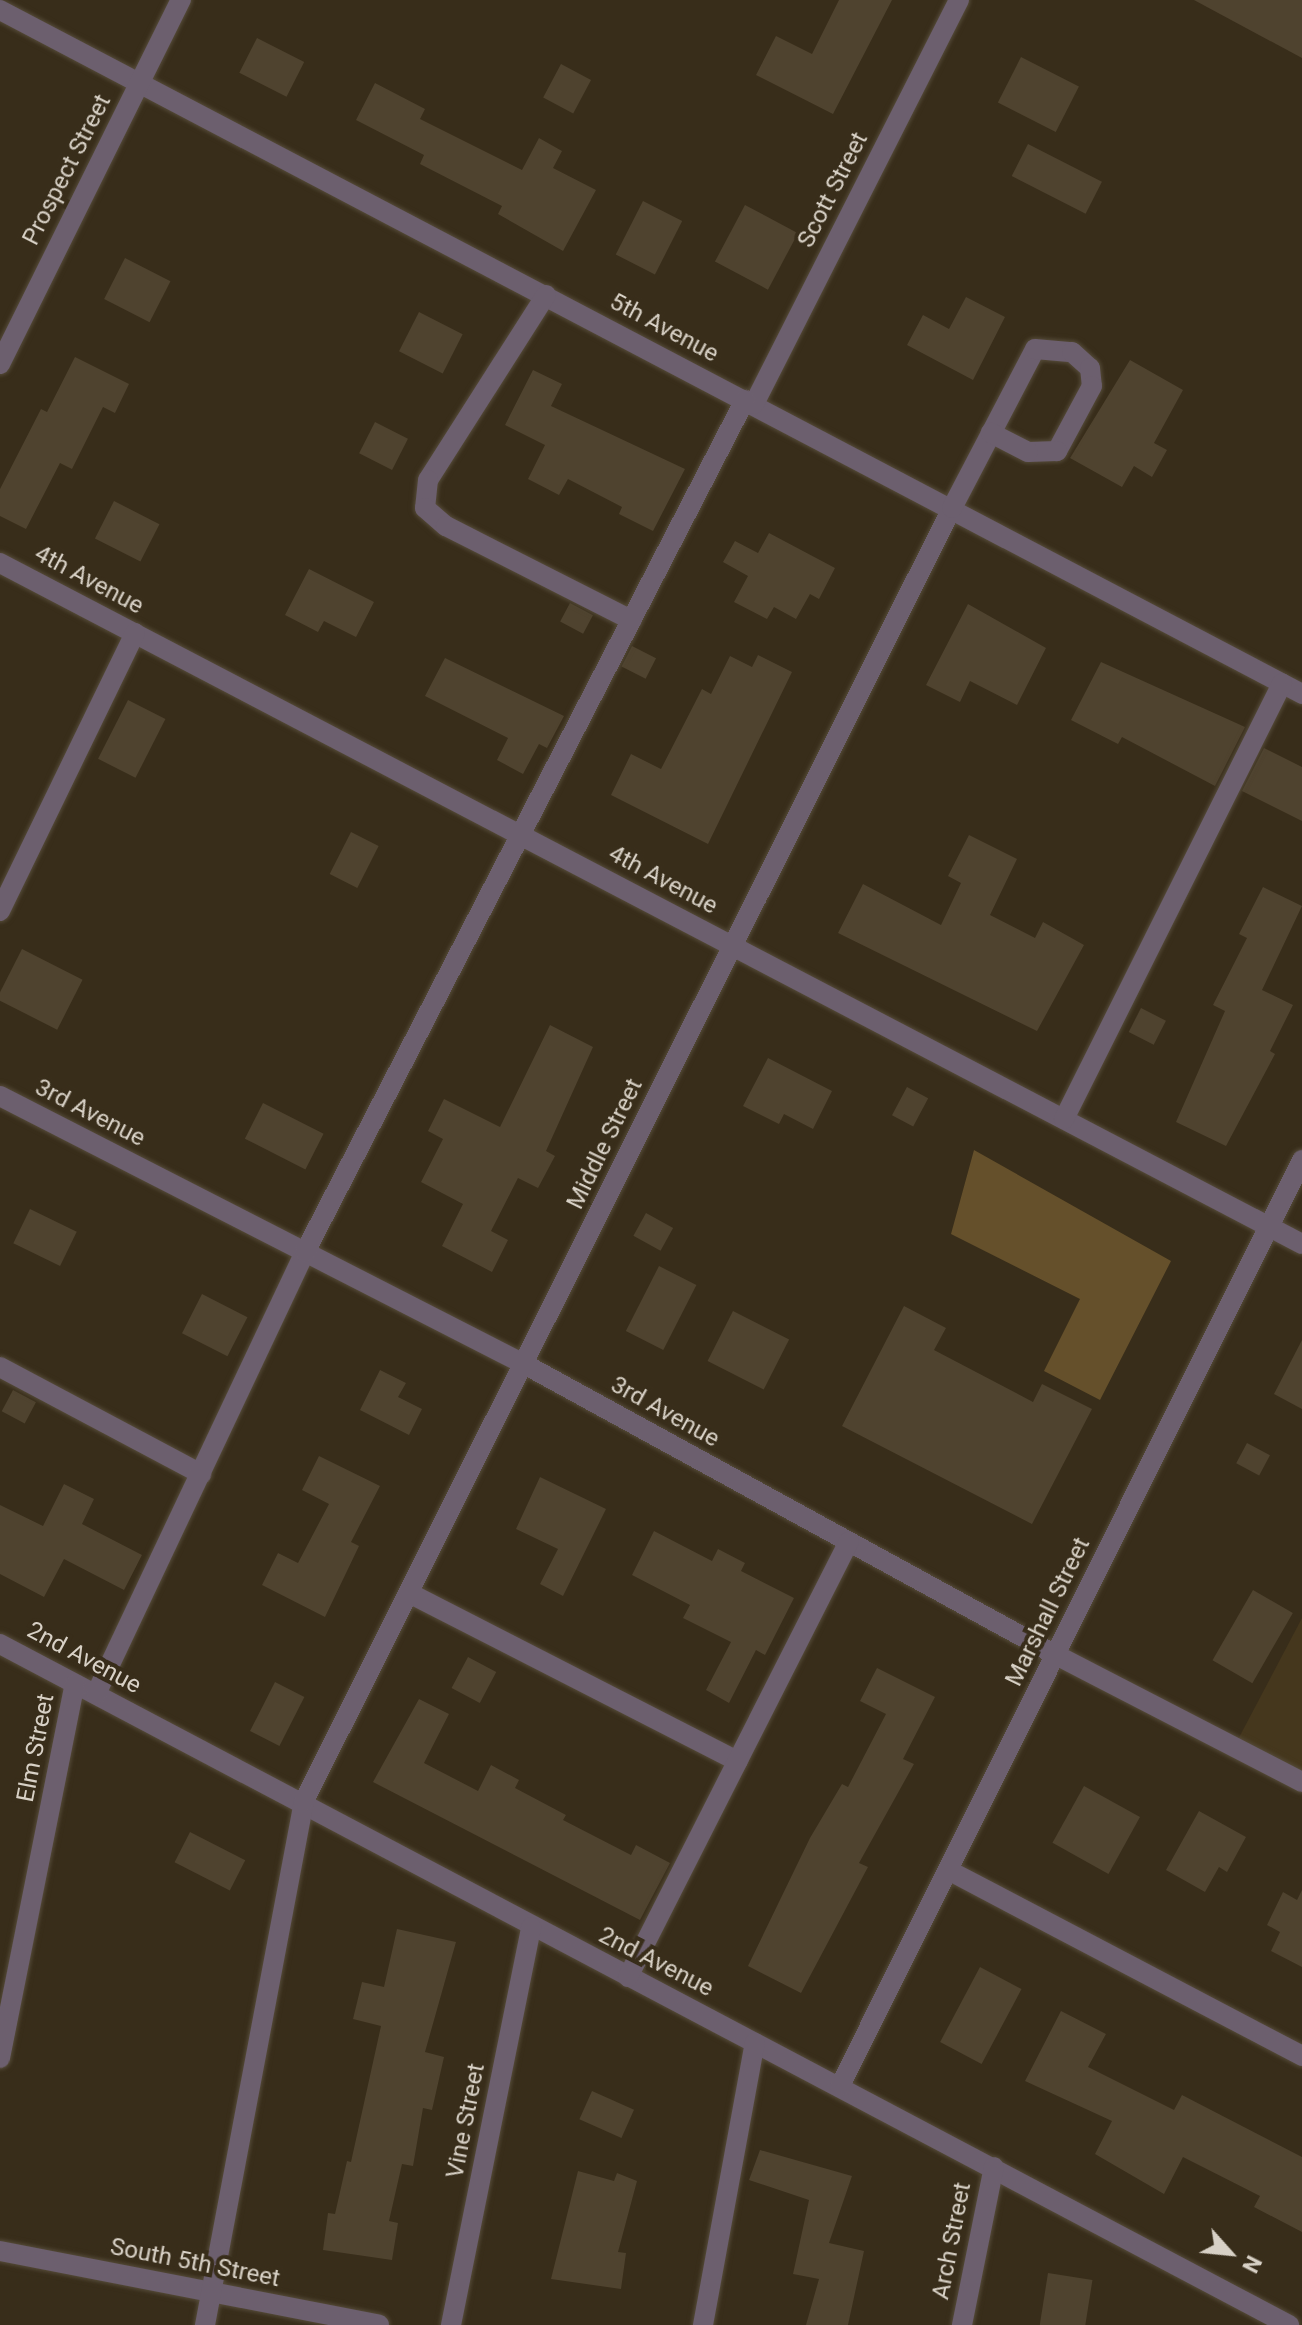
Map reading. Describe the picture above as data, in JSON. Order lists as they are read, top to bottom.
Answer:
{
  "streets": {
    "street": [
      "Prospect Street",
      "Scott Street",
      "5th Avenue",
      "4th Avenue",
      "3rd Avenue",
      "Middle Street",
      "Marshall Street",
      "2nd Avenue",
      "Elm Street",
      "Vine Street",
      "Arch Street",
      "South 5th Street"
    ]
  },
  "crossings": [
    ["Prospect Street", "5th Avenue"],
    ["Scott Street", "5th Avenue"],
    ["Scott Street", "4th Avenue"],
    ["Scott Street", "3rd Avenue"],
    ["Scott Street", "2nd Avenue"],
    ["5th Avenue", "Middle Street"],
    ["4th Avenue", "Middle Street"],
    ["4th Avenue", "Marshall Street"],
    ["3rd Avenue", "Middle Street"],
    ["3rd Avenue", "Marshall Street"],
    ["Middle Street", "2nd Avenue"],
    ["Middle Street", "South 5th Street"],
    ["Marshall Street", "2nd Avenue"],
    ["2nd Avenue", "Elm Street"],
    ["2nd Avenue", "Vine Street"],
    ["2nd Avenue", "Arch Street"]
  ],
  "north": "bottom right"
}
